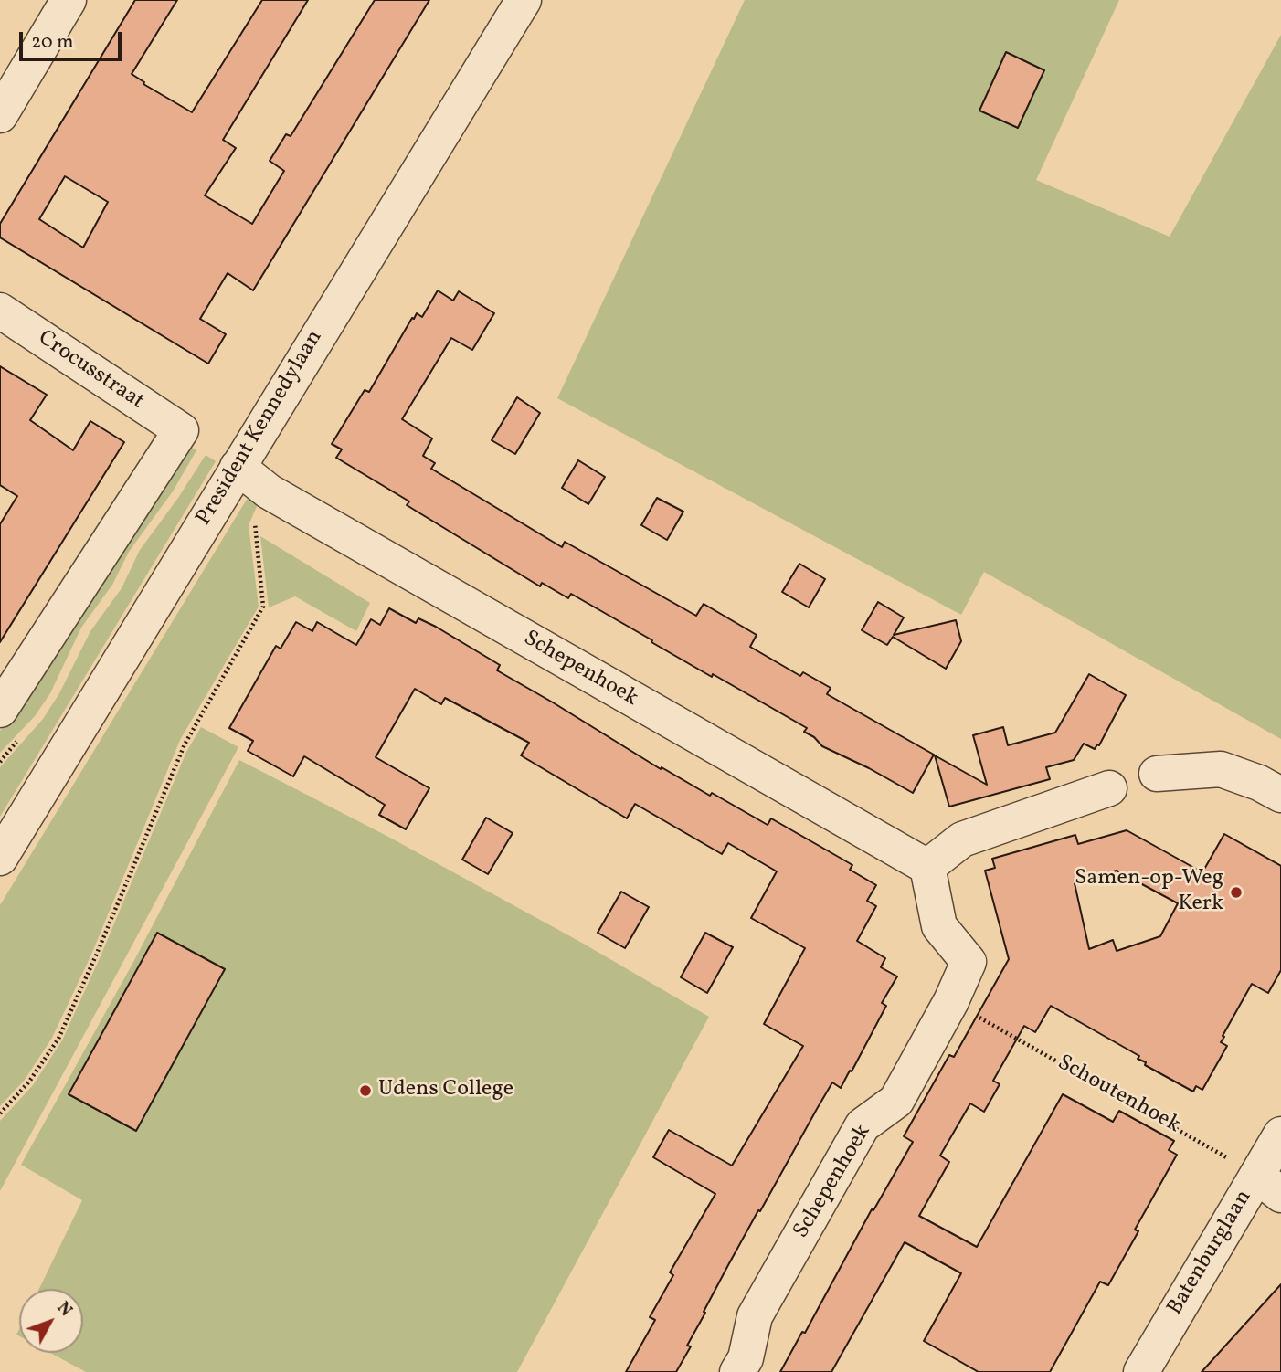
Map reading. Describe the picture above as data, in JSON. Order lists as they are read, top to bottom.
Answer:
{
  "streets": {
    "street": [
      "Crocusstraat",
      "President Kennedylaan",
      "Schepenhoek",
      "Batenburglaan"
    ],
    "path": ["Schoutenhoek"]
  },
  "crossings": [
    ["President Kennedylaan", "Schepenhoek"],
    ["Schepenhoek", "Schoutenhoek"],
    ["Schoutenhoek", "Batenburglaan"]
  ],
  "places": ["Samen-op-Weg Kerk", "Udens College"],
  "scale_bar": "20 m",
  "north": "top right"
}
